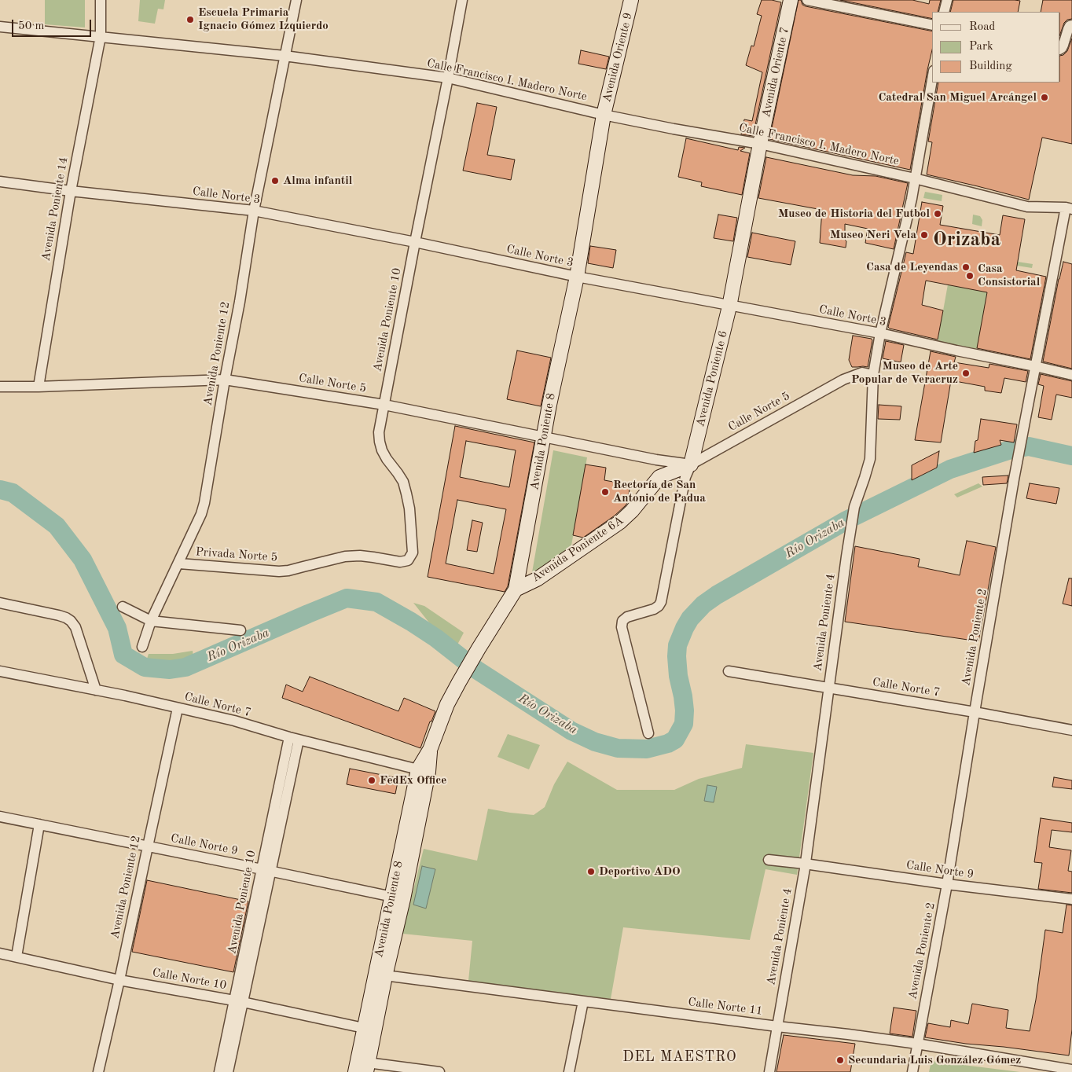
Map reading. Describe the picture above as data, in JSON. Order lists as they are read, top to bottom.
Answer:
{
  "streets": {
    "street": [
      "Avenida Oriente 9",
      "Avenida Oriente 7",
      "Calle Francisco I. Madero Norte",
      "Calle Norte 3",
      "Avenida Poniente 14",
      "Avenida Poniente 10",
      "Avenida Poniente 12",
      "Avenida Poniente 6",
      "Calle Norte 5",
      "Avenida Poniente 8",
      "Avenida Poniente 6A",
      "Privada Norte 5",
      "Avenida Poniente 4",
      "Avenida Poniente 2",
      "Calle Norte 7",
      "Calle Norte 9",
      "Calle Norte 10",
      "Calle Norte 11"
    ]
  },
  "crossings": [
    ["Avenida Oriente 9", "Calle Francisco I. Madero Norte"],
    ["Avenida Oriente 9", "Avenida Poniente 8"],
    ["Avenida Oriente 7", "Calle Francisco I. Madero Norte"],
    ["Avenida Oriente 7", "Avenida Poniente 6"],
    ["Calle Francisco I. Madero Norte", "Avenida Poniente 14"],
    ["Calle Francisco I. Madero Norte", "Avenida Poniente 10"],
    ["Calle Francisco I. Madero Norte", "Avenida Poniente 12"],
    ["Calle Francisco I. Madero Norte", "Avenida Poniente 6"],
    ["Calle Francisco I. Madero Norte", "Avenida Poniente 8"],
    ["Calle Francisco I. Madero Norte", "Avenida Poniente 4"],
    ["Calle Francisco I. Madero Norte", "Avenida Poniente 2"],
    ["Calle Norte 3", "Avenida Poniente 14"],
    ["Calle Norte 3", "Avenida Poniente 10"],
    ["Calle Norte 3", "Avenida Poniente 12"],
    ["Calle Norte 3", "Avenida Poniente 6"],
    ["Calle Norte 3", "Avenida Poniente 8"],
    ["Calle Norte 3", "Avenida Poniente 4"],
    ["Calle Norte 3", "Avenida Poniente 2"],
    ["Avenida Poniente 14", "Calle Norte 5"],
    ["Avenida Poniente 10", "Calle Norte 5"],
    ["Avenida Poniente 10", "Privada Norte 5"],
    ["Avenida Poniente 10", "Calle Norte 7"],
    ["Avenida Poniente 10", "Calle Norte 9"],
    ["Avenida Poniente 10", "Calle Norte 10"],
    ["Avenida Poniente 12", "Calle Norte 5"],
    ["Avenida Poniente 12", "Privada Norte 5"],
    ["Avenida Poniente 12", "Calle Norte 7"],
    ["Avenida Poniente 12", "Calle Norte 9"],
    ["Avenida Poniente 12", "Calle Norte 10"],
    ["Avenida Poniente 6", "Calle Norte 5"],
    ["Avenida Poniente 6", "Avenida Poniente 6A"],
    ["Calle Norte 5", "Avenida Poniente 8"],
    ["Calle Norte 5", "Avenida Poniente 6A"],
    ["Calle Norte 5", "Avenida Poniente 4"],
    ["Avenida Poniente 8", "Avenida Poniente 6A"],
    ["Avenida Poniente 8", "Calle Norte 7"],
    ["Avenida Poniente 8", "Calle Norte 9"],
    ["Avenida Poniente 8", "Calle Norte 10"],
    ["Avenida Poniente 8", "Calle Norte 11"],
    ["Avenida Poniente 4", "Calle Norte 7"],
    ["Avenida Poniente 4", "Calle Norte 9"],
    ["Avenida Poniente 4", "Calle Norte 11"],
    ["Avenida Poniente 2", "Calle Norte 7"],
    ["Avenida Poniente 2", "Calle Norte 9"],
    ["Avenida Poniente 2", "Calle Norte 11"]
  ],
  "districts": ["Orizaba", "DEL MAESTRO"],
  "water": ["Río Orizaba"],
  "places": [
    "Escuela Primaria Ignacio Gómez Izquierdo",
    "Catedral San Miguel Arcángel",
    "Alma infantil",
    "Museo de Historia del Futbol",
    "Museo Neri Vela",
    "Casa de Leyendas",
    "Casa Consistorial",
    "Museo de Arte Popular de Veracruz",
    "Rectoría de San Antonio de Padua",
    "FedEx Office",
    "Deportivo ADO",
    "Secundaria Luis González Gómez"
  ],
  "legend": ["Road", "Park", "Building"],
  "scale_bar": "50 m"
}
